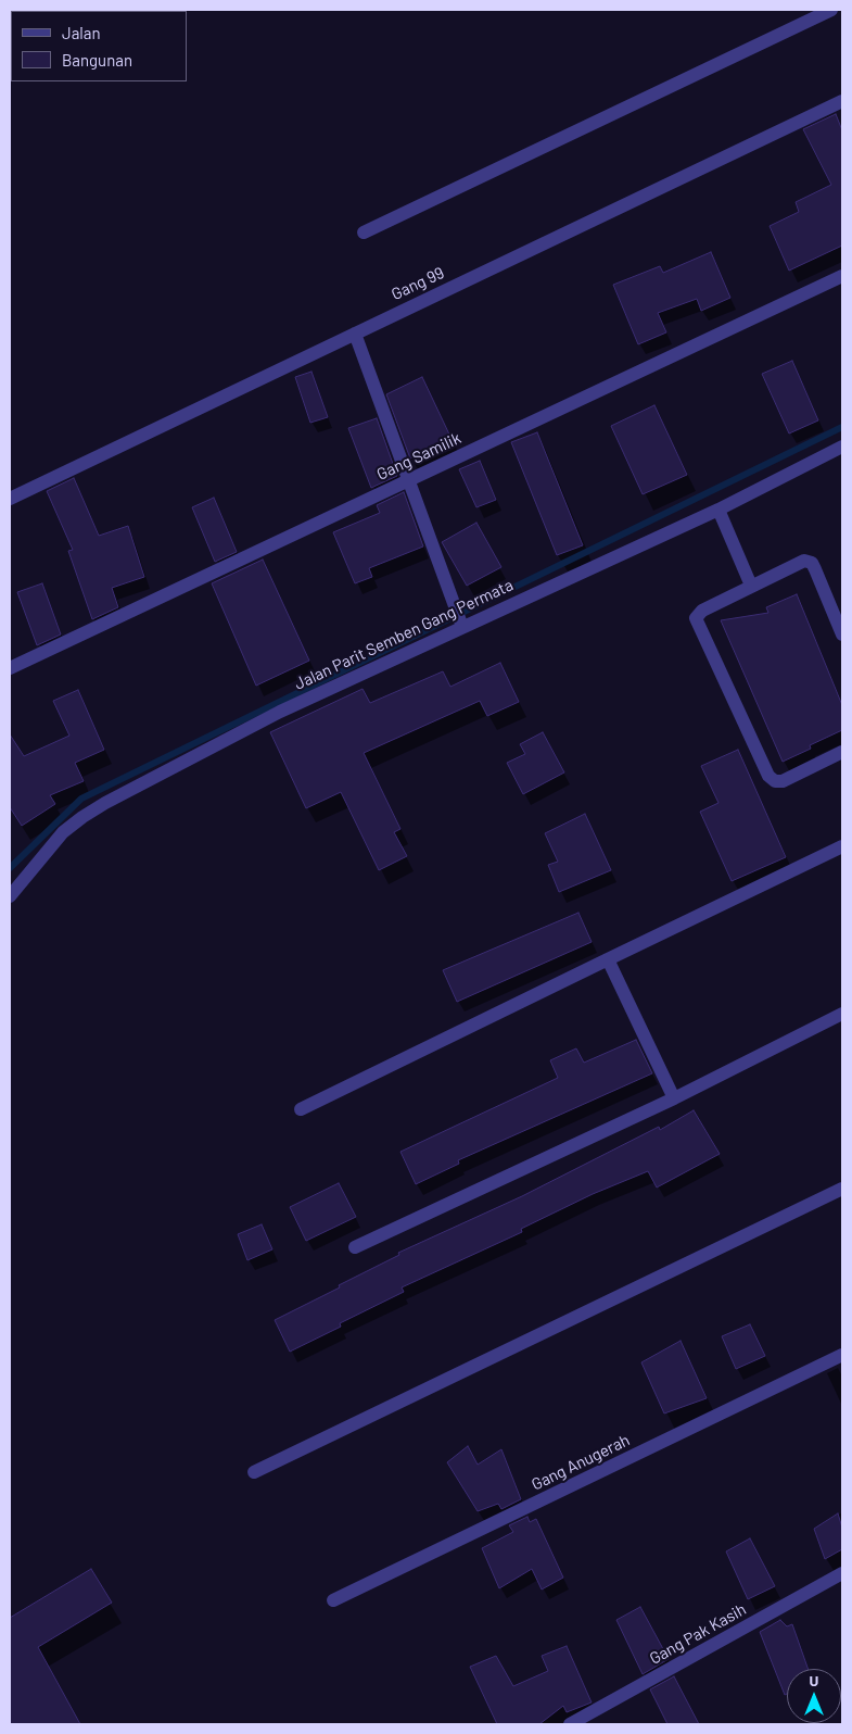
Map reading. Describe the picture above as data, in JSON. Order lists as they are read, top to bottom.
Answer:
{
  "streets": {
    "street": [
      "Gang 99",
      "Gang Samilik",
      "Jalan Parit Semben Gang Permata",
      "Gang Anugerah",
      "Gang Pak Kasih"
    ]
  },
  "legend": ["Jalan", "Bangunan"],
  "north": "top"
}
